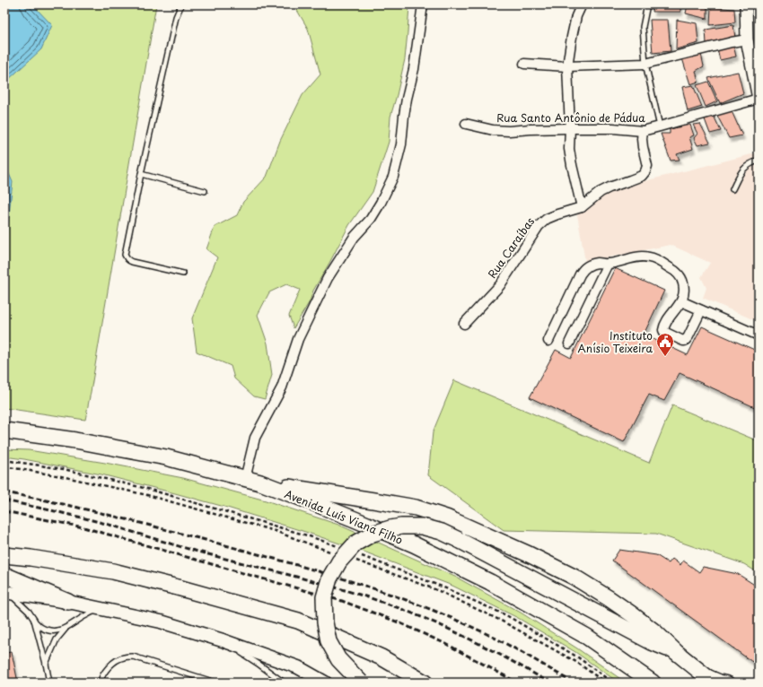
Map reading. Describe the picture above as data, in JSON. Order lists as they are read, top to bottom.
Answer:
{
  "streets": {
    "highway": ["Avenida Luís Viana Filho"],
    "street": ["Rua Santo Antônio de Pádua", "Rua Caraíbas"]
  },
  "crossings": [
    ["Rua Santo Antônio de Pádua", "Rua Caraíbas"]
  ],
  "places": {
    "public building": ["Instituto Anísio Teixeira"]
  }
}
